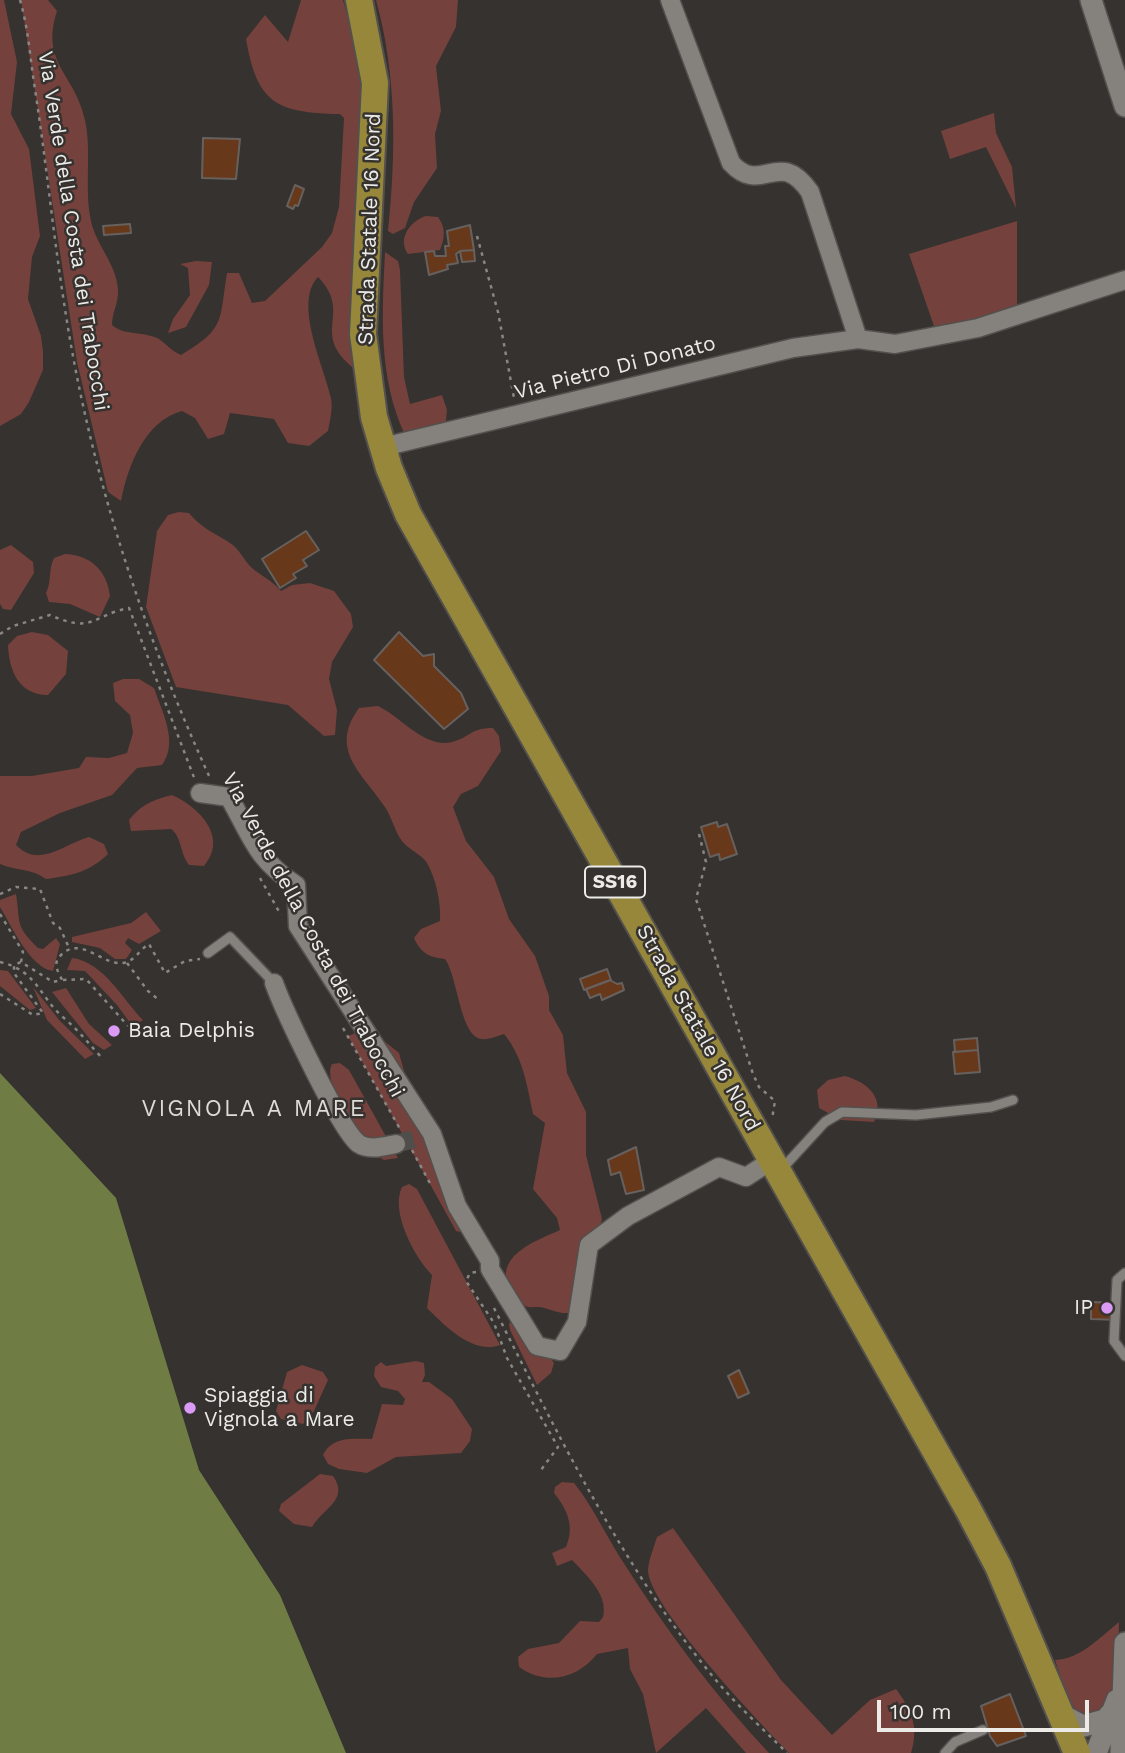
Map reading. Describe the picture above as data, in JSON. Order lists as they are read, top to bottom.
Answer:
{
  "streets": {
    "main road": ["Strada Statale 16 Nord", "SS16"],
    "street": ["Via Pietro Di Donato"],
    "path": ["Via Verde della Costa dei Trabocchi"]
  },
  "crossings": [
    ["Strada Statale 16 Nord", "Via Pietro Di Donato"]
  ],
  "districts": ["VIGNOLA A MARE"],
  "places": ["Baia Delphis", "IP", "Spiaggia di Vignola a Mare"],
  "scale_bar": "100 m"
}
